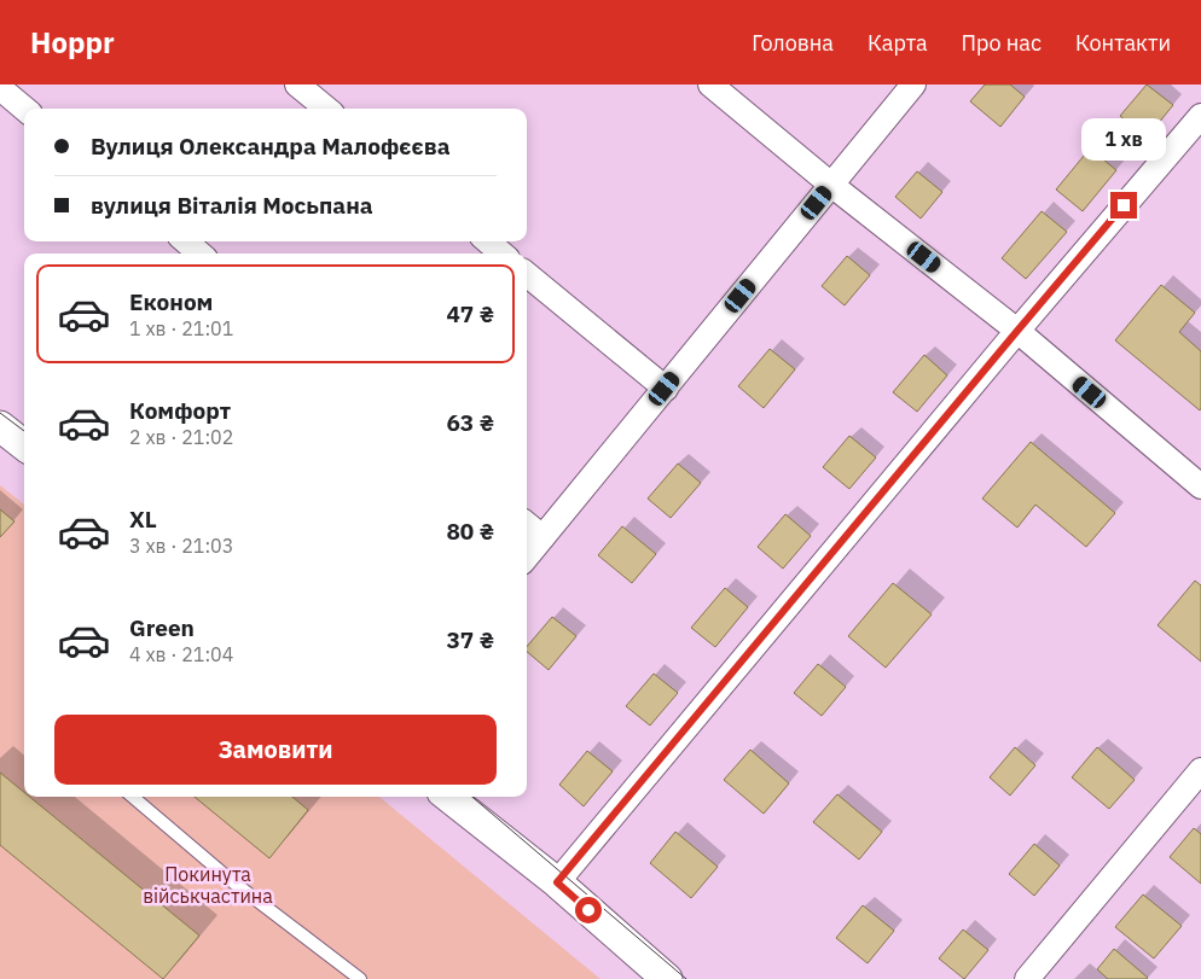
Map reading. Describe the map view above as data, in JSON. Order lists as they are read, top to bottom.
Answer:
{
  "parks": ["Покинута військчастина"],
  "page": {
    "header": "Hoppr",
    "nav": [
      "Головна",
      "Карта",
      "Про нас",
      "Контакти"
    ],
    "banner": ["Вулиця Олександра Малофєєва", "вулиця Віталія Мосьпана"],
    "bubble": "1 хв",
    "list": [
      {
        "name": "Економ",
        "note": "1 хв · 21:01",
        "value": "47 ₴"
      },
      {
        "name": "Комфорт",
        "note": "2 хв · 21:02",
        "value": "63 ₴"
      },
      {
        "name": "XL",
        "note": "3 хв · 21:03",
        "value": "80 ₴"
      },
      {
        "name": "Green",
        "note": "4 хв · 21:04",
        "value": "37 ₴"
      }
    ],
    "buttons": "Замовити"
  }
}
